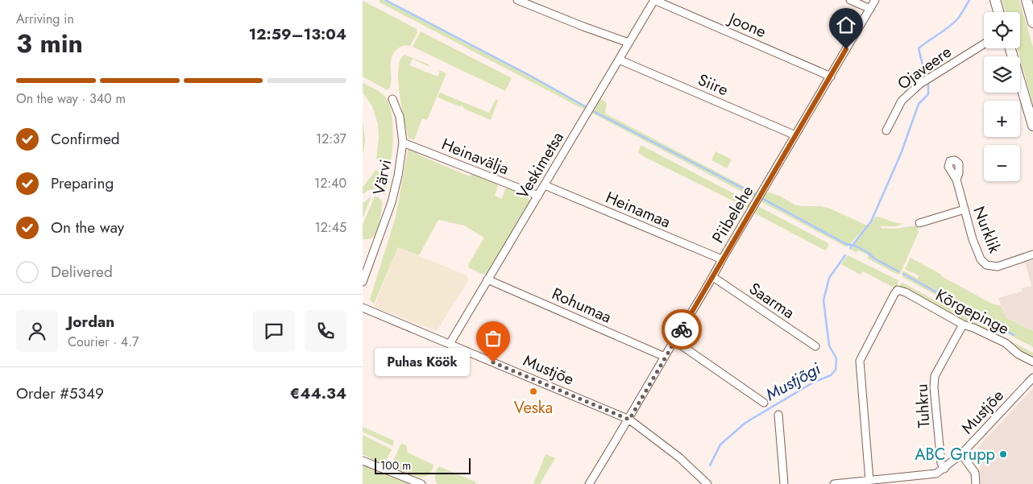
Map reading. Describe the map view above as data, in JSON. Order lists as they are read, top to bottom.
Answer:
{
  "streets": {
    "street": [
      "Joone",
      "Ojaveere",
      "Siire",
      "Heinavälja",
      "Veskimetsa",
      "Värvi",
      "Heinamaa",
      "Piibelehe",
      "Nurklik",
      "Saarma",
      "Rohumaa",
      "Kõrgepinge",
      "Mustjõe",
      "Tuhkru"
    ]
  },
  "crossings": [
    ["Joone", "Veskimetsa"],
    ["Joone", "Piibelehe"],
    ["Siire", "Veskimetsa"],
    ["Siire", "Piibelehe"],
    ["Heinavälja", "Veskimetsa"],
    ["Heinavälja", "Värvi"],
    ["Veskimetsa", "Heinamaa"],
    ["Veskimetsa", "Rohumaa"],
    ["Veskimetsa", "Mustjõe"],
    ["Heinamaa", "Piibelehe"],
    ["Piibelehe", "Saarma"],
    ["Piibelehe", "Rohumaa"],
    ["Piibelehe", "Mustjõe"],
    ["Kõrgepinge", "Mustjõe"],
    ["Kõrgepinge", "Tuhkru"],
    ["Mustjõe", "Tuhkru"]
  ],
  "water": ["Mustjõgi"],
  "places": ["Puhas Köök", "Veska", "ABC Grupp"],
  "scale_bar": "100 m",
  "page": {
    "heading": ["3 min", "Arriving in", "12:59–13:04"],
    "panel": [
      "Jordan",
      "Courier · 4.7",
      "Order #5349",
      "€44.34"
    ],
    "map_buttons": ["+", "−"],
    "bar": "On the way · 340 m",
    "list": [
      ["Confirmed", "12:37"],
      ["Preparing", "12:40"],
      ["On the way", "12:45"],
      "Delivered"
    ],
    "bubble": "Puhas Köök",
    "scale": "100 m"
  }
}
